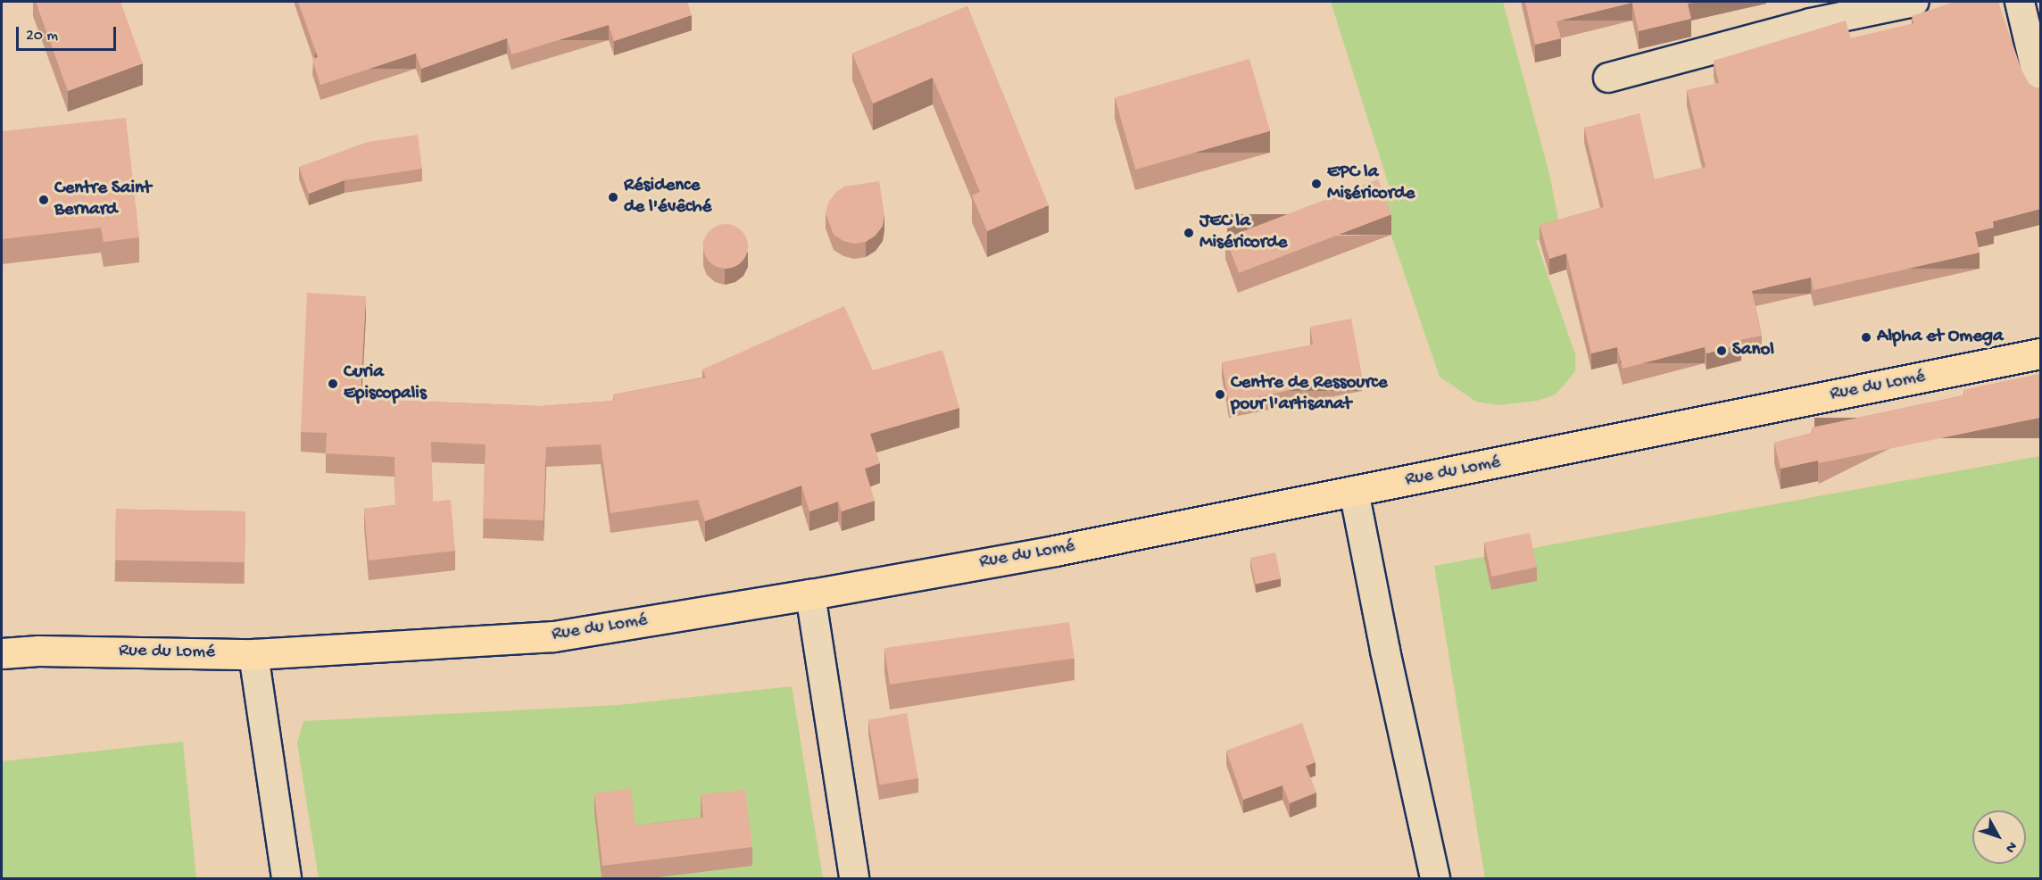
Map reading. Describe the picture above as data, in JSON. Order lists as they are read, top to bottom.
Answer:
{
  "streets": {
    "main road": ["Rue du Lomé"]
  },
  "places": [
    "EPC la Miséricorde",
    "Résidence de l'évêché",
    "Centre Saint Bernard",
    "JEC la Miséricorde",
    "Alpha et Omega",
    "Sanol",
    "Curia Episcopalis",
    "Centre de Ressource pour l'artisanat"
  ],
  "scale_bar": "20 m",
  "north": "bottom right"
}
